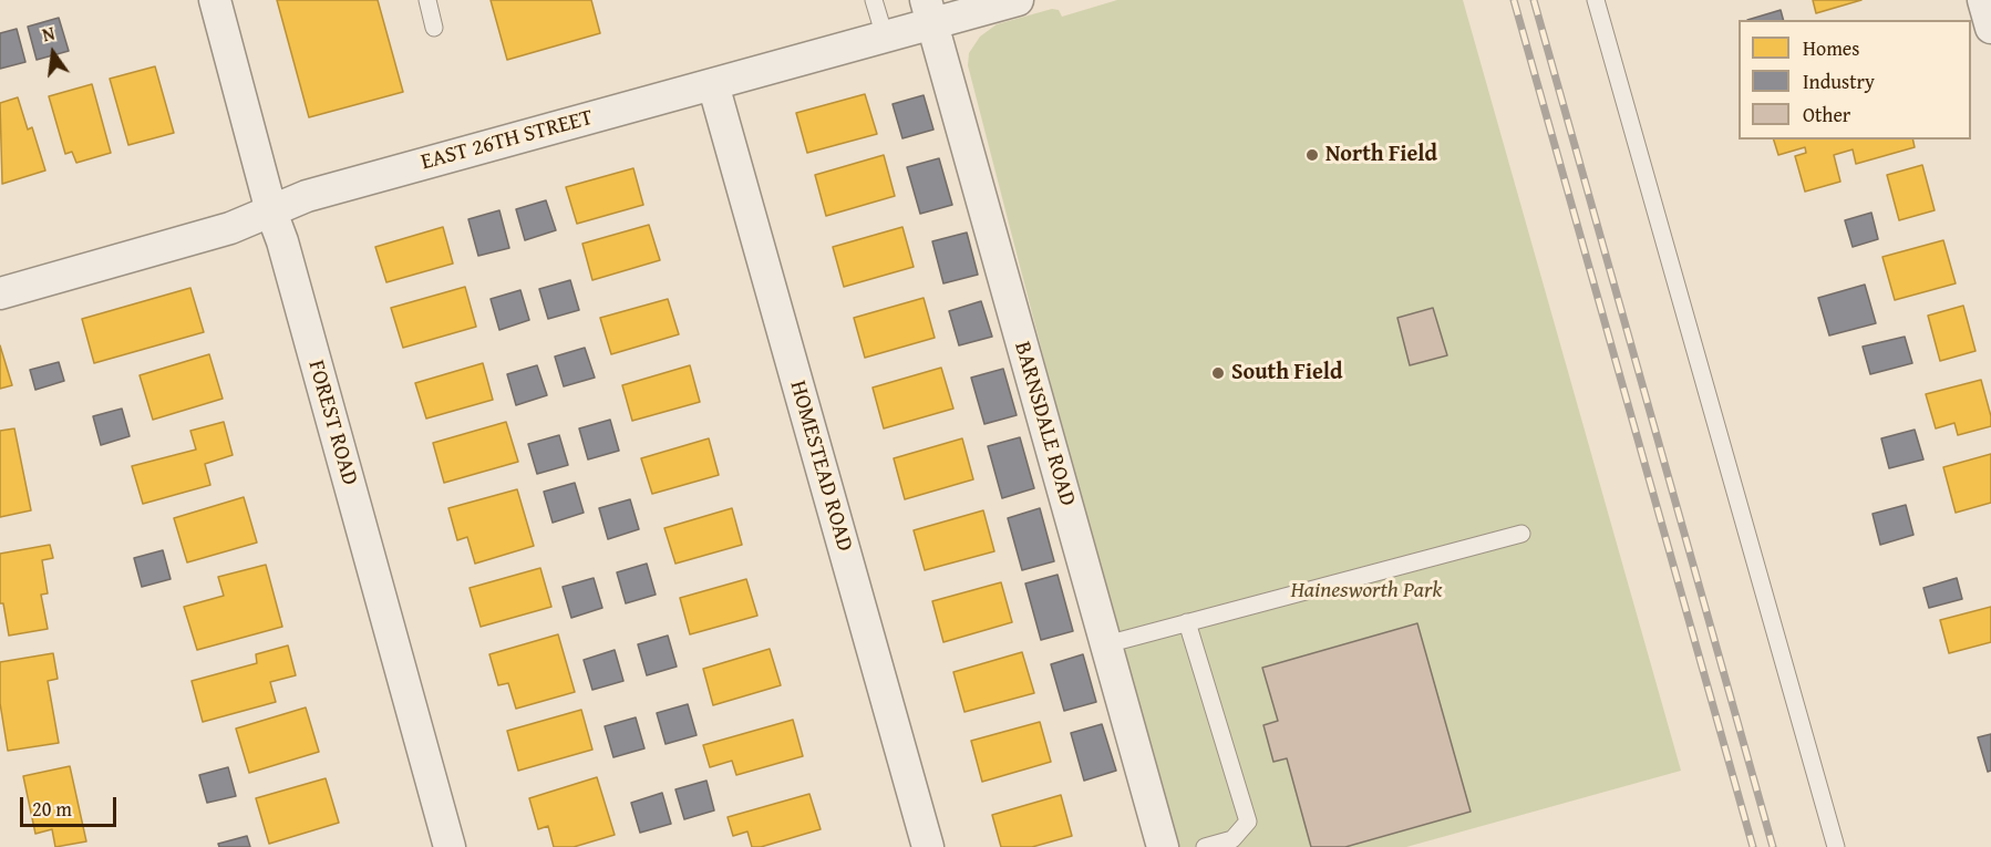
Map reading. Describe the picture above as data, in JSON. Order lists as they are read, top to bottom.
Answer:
{
  "streets": {
    "street": [
      "EAST 26TH STREET",
      "FOREST ROAD",
      "BARNSDALE ROAD",
      "HOMESTEAD ROAD"
    ]
  },
  "crossings": [
    ["EAST 26TH STREET", "FOREST ROAD"],
    ["EAST 26TH STREET", "BARNSDALE ROAD"],
    ["EAST 26TH STREET", "HOMESTEAD ROAD"]
  ],
  "parks": ["Hainesworth Park"],
  "places": ["North Field", "South Field"],
  "legend": ["Homes", "Industry", "Other"],
  "scale_bar": "20 m",
  "north": "top"
}
